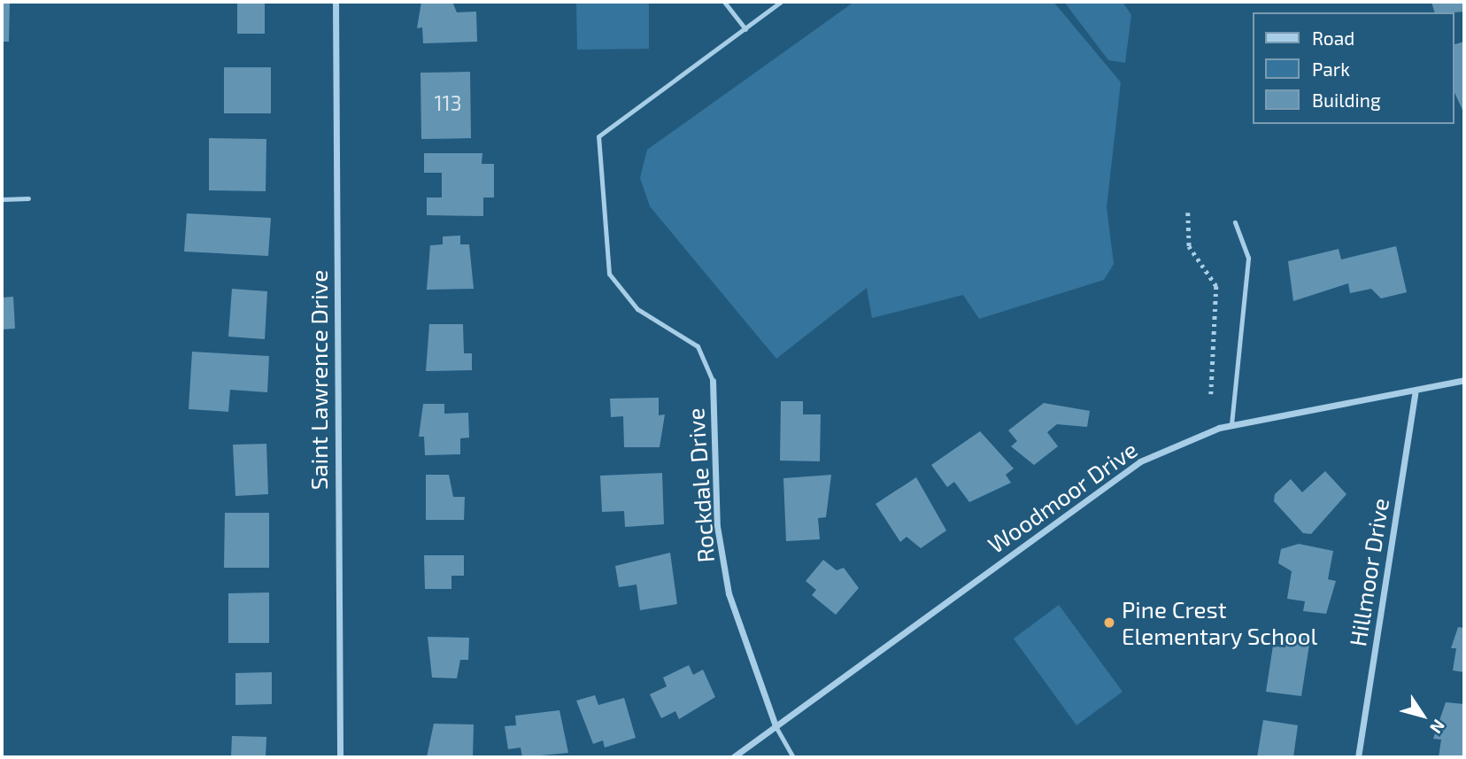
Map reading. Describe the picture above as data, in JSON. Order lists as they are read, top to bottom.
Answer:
{
  "streets": {
    "street": [
      "Saint Lawrence Drive",
      "Rockdale Drive",
      "Woodmoor Drive",
      "Hillmoor Drive"
    ]
  },
  "crossings": [
    ["Rockdale Drive", "Woodmoor Drive"],
    ["Woodmoor Drive", "Hillmoor Drive"]
  ],
  "places": ["Pine Crest Elementary School"],
  "house_numbers": ["113"],
  "legend": ["Road", "Park", "Building"],
  "north": "bottom right"
}
